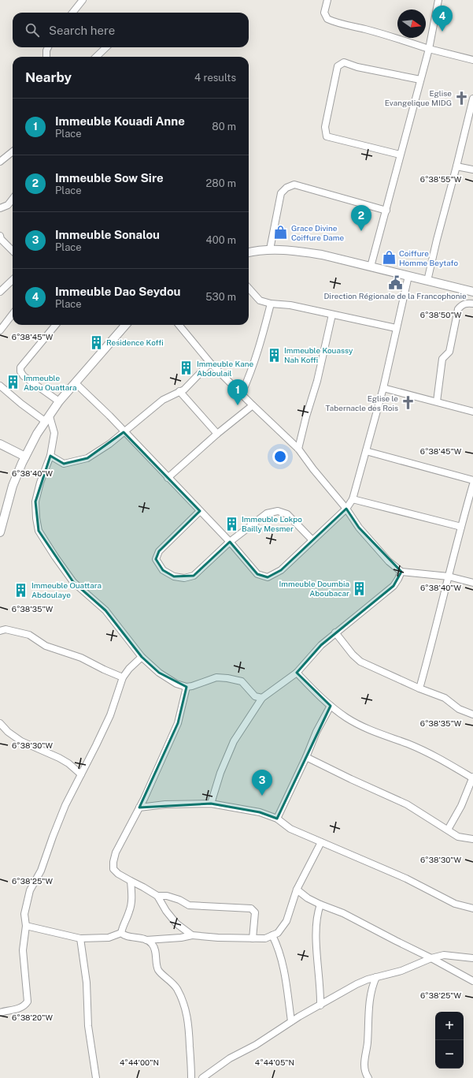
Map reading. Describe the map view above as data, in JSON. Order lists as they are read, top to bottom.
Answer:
{
  "places": {
    "church": ["Eglise Evangelique MIDG", "Eglise le Tabernacle des Rois"],
    "shop": ["Grace Divine Coiffure Dame", "Coiffure Homme Beytafo"],
    "public building": ["Direction Régionale de la Francophonie"],
    "building": [
      "Residence Koffi",
      "Immeuble Kouassy Nah Koffi",
      "Immeuble Kane Abdoulail",
      "Immeuble Abou Ouattara",
      "Immeuble Lokpo Bailly Mesmer",
      "Immeuble Doumbia Aboubacar",
      "Immeuble Ouattara Abdoulaye"
    ]
  },
  "north": "right",
  "page": {
    "pins": [
      "4",
      "2",
      "1",
      "3"
    ],
    "search": "Search here",
    "heading": ["Nearby", "4 results"],
    "list": [
      {
        "mark": "1",
        "name": "Immeuble Kouadi Anne",
        "note": "Place",
        "value": "80 m"
      },
      {
        "mark": "2",
        "name": "Immeuble Sow Sire",
        "note": "Place",
        "value": "280 m"
      },
      {
        "mark": "3",
        "name": "Immeuble Sonalou",
        "note": "Place",
        "value": "400 m"
      },
      {
        "mark": "4",
        "name": "Immeuble Dao Seydou",
        "note": "Place",
        "value": "530 m"
      }
    ],
    "map_buttons": ["+", "−"]
  },
  "coordinates": [
    "6°38'55\"W",
    "6°38'50\"W",
    "6°38'45\"W",
    "6°38'40\"W",
    "6°38'35\"W",
    "6°38'30\"W",
    "6°38'25\"W",
    "6°38'20\"W",
    "4°44'00\"N",
    "4°44'05\"N"
  ]
}
